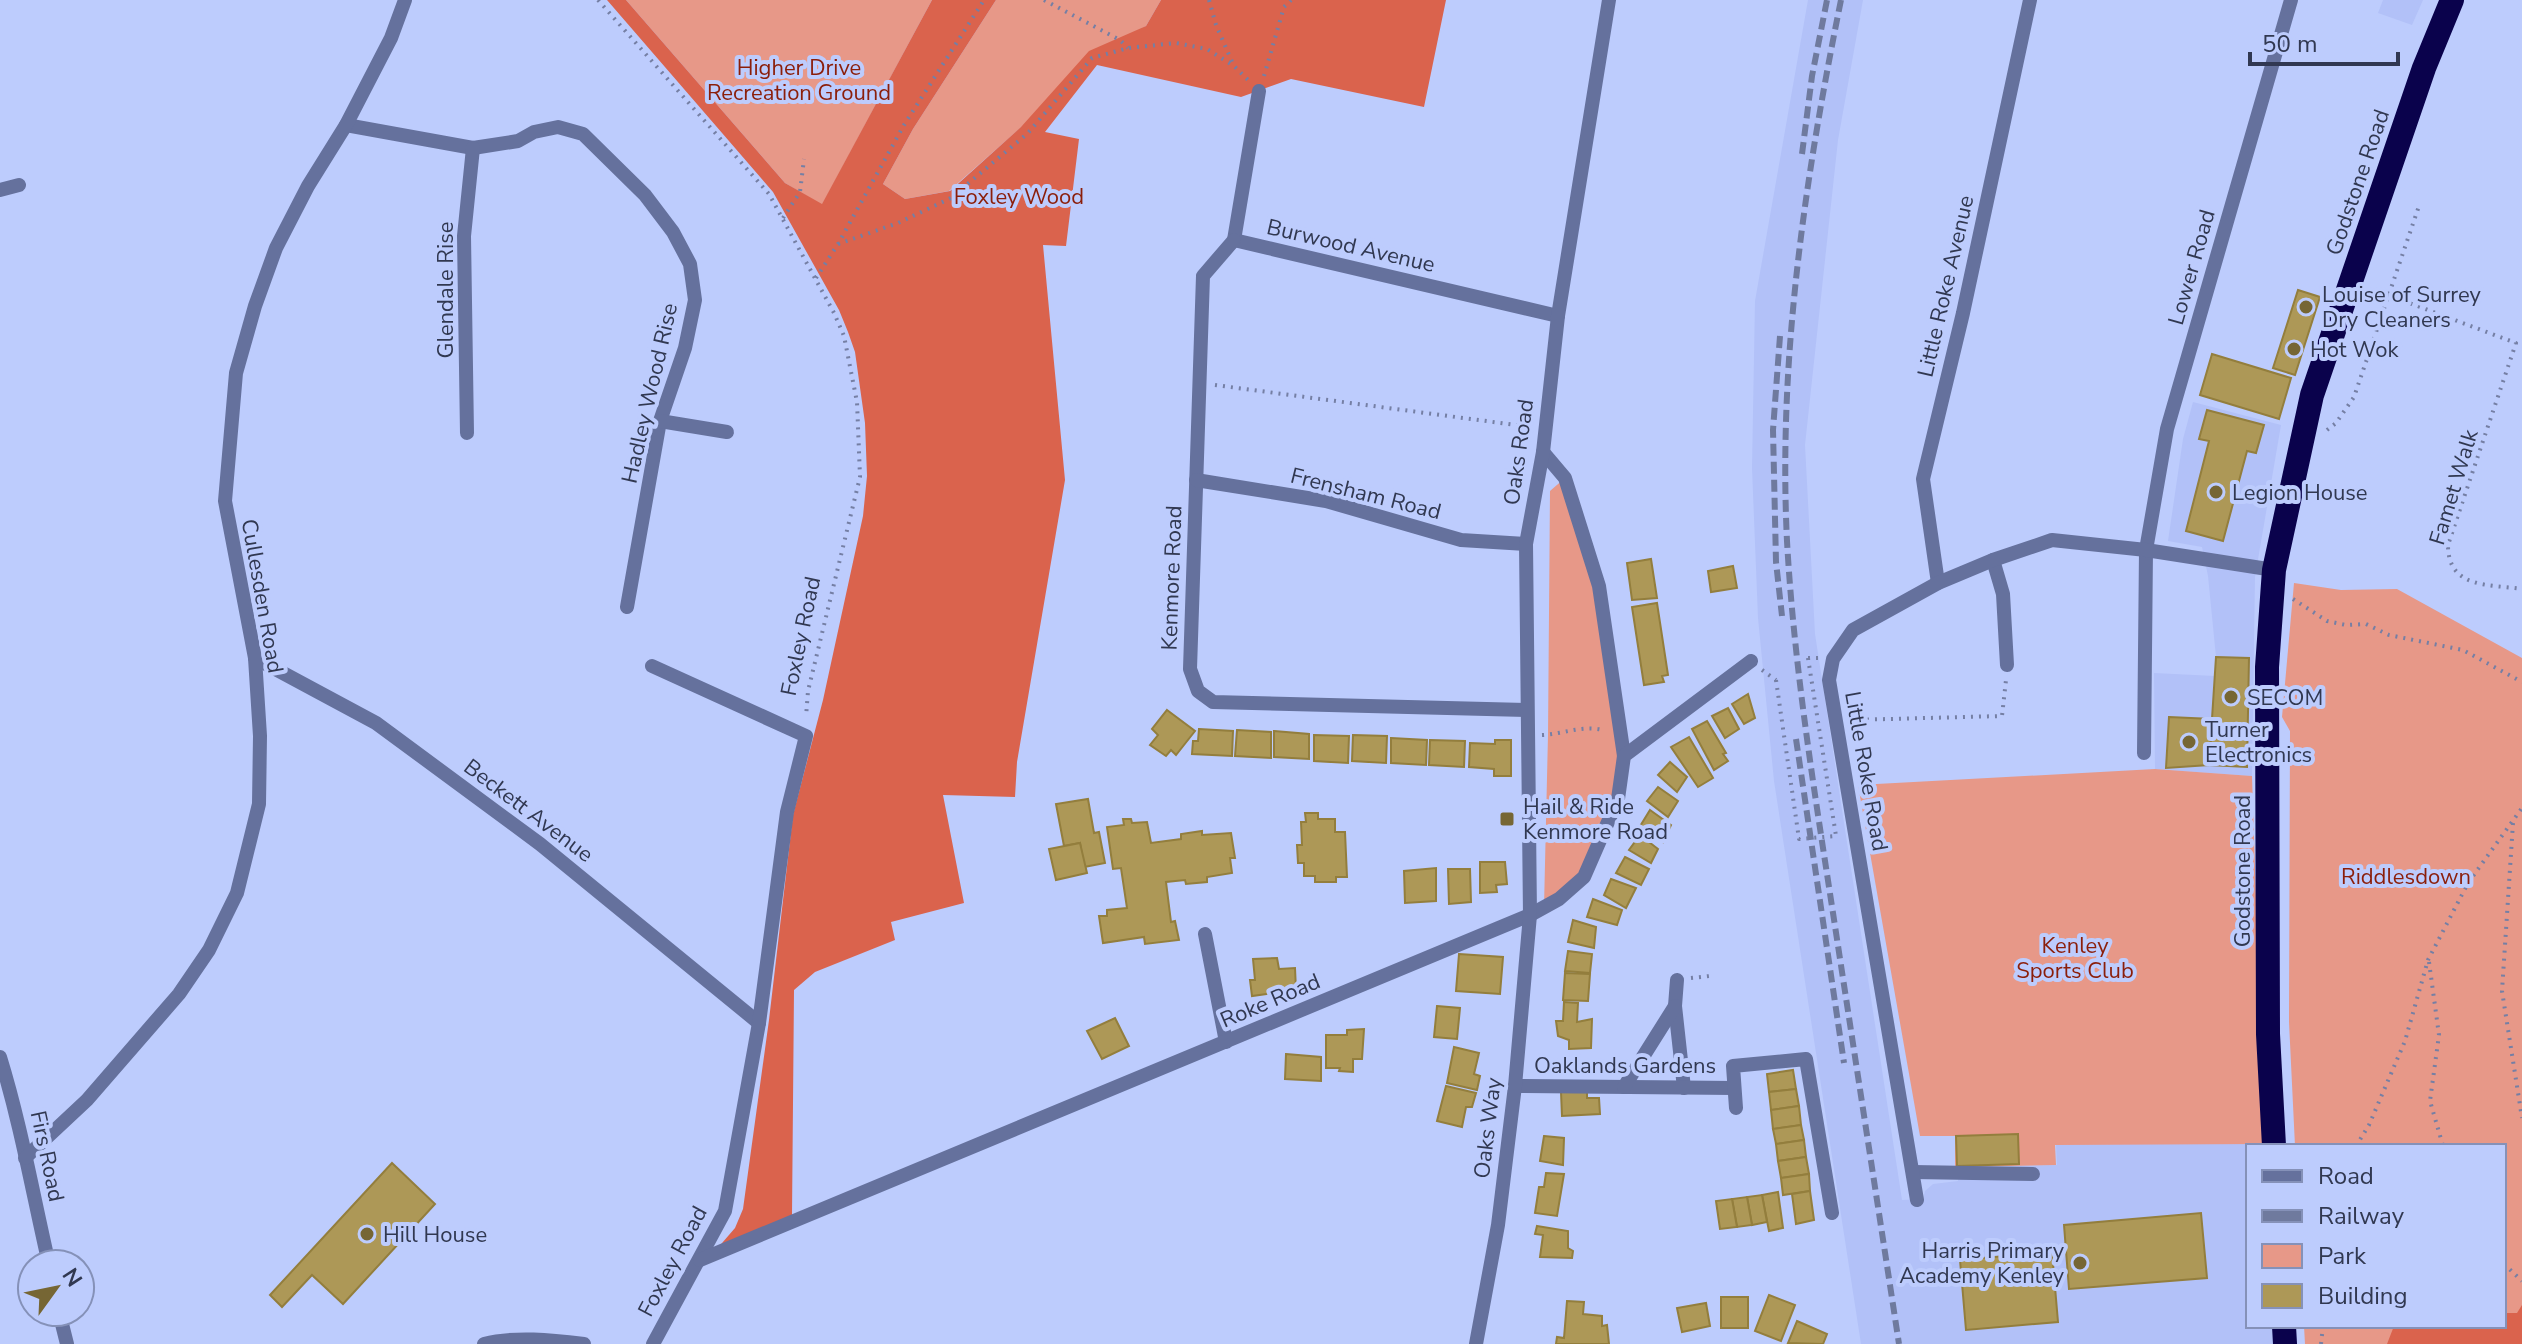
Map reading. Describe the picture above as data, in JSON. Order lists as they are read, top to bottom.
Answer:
{
  "streets": {
    "highway": ["Godstone Road"],
    "street": [
      "Burwood Avenue",
      "Lower Road",
      "Little Roke Avenue",
      "Glendale Rise",
      "Hadley Wood Rise",
      "Oaks Road",
      "Frensham Road",
      "Kenmore Road",
      "Cullesden Road",
      "Foxley Road",
      "Little Roke Road",
      "Beckett Avenue",
      "Roke Road",
      "Oaklands Gardens",
      "Oaks Way",
      "Firs Road"
    ],
    "path": ["Famet Walk"]
  },
  "crossings": [
    ["Godstone Road", "Little Roke Road"],
    ["Burwood Avenue", "Oaks Road"],
    ["Burwood Avenue", "Kenmore Road"],
    ["Lower Road", "Little Roke Road"],
    ["Little Roke Avenue", "Little Roke Road"],
    ["Glendale Rise", "Hadley Wood Rise"],
    ["Hadley Wood Rise", "Cullesden Road"],
    ["Oaks Road", "Frensham Road"],
    ["Oaks Road", "Kenmore Road"],
    ["Oaks Road", "Roke Road"],
    ["Oaks Road", "Oaks Way"],
    ["Frensham Road", "Kenmore Road"],
    ["Cullesden Road", "Beckett Avenue"],
    ["Cullesden Road", "Firs Road"],
    ["Foxley Road", "Beckett Avenue"],
    ["Foxley Road", "Roke Road"],
    ["Roke Road", "Oaks Way"],
    ["Oaklands Gardens", "Oaks Way"]
  ],
  "parks": [
    "Higher Drive Recreation Ground",
    "Foxley Wood",
    "Riddlesdown",
    "Kenley Sports Club"
  ],
  "places": {
    "other": [
      "Louise of Surrey Dry Cleaners",
      "Hot Wok",
      "Legion House",
      "SECOM",
      "Turner Electronics",
      "Hill House",
      "Harris Primary Academy Kenley"
    ],
    "transit": ["Hail & Ride Kenmore Road"]
  },
  "legend": [
    "Road",
    "Railway",
    "Park",
    "Building"
  ],
  "scale_bar": "50 m",
  "north": "top right"
}
